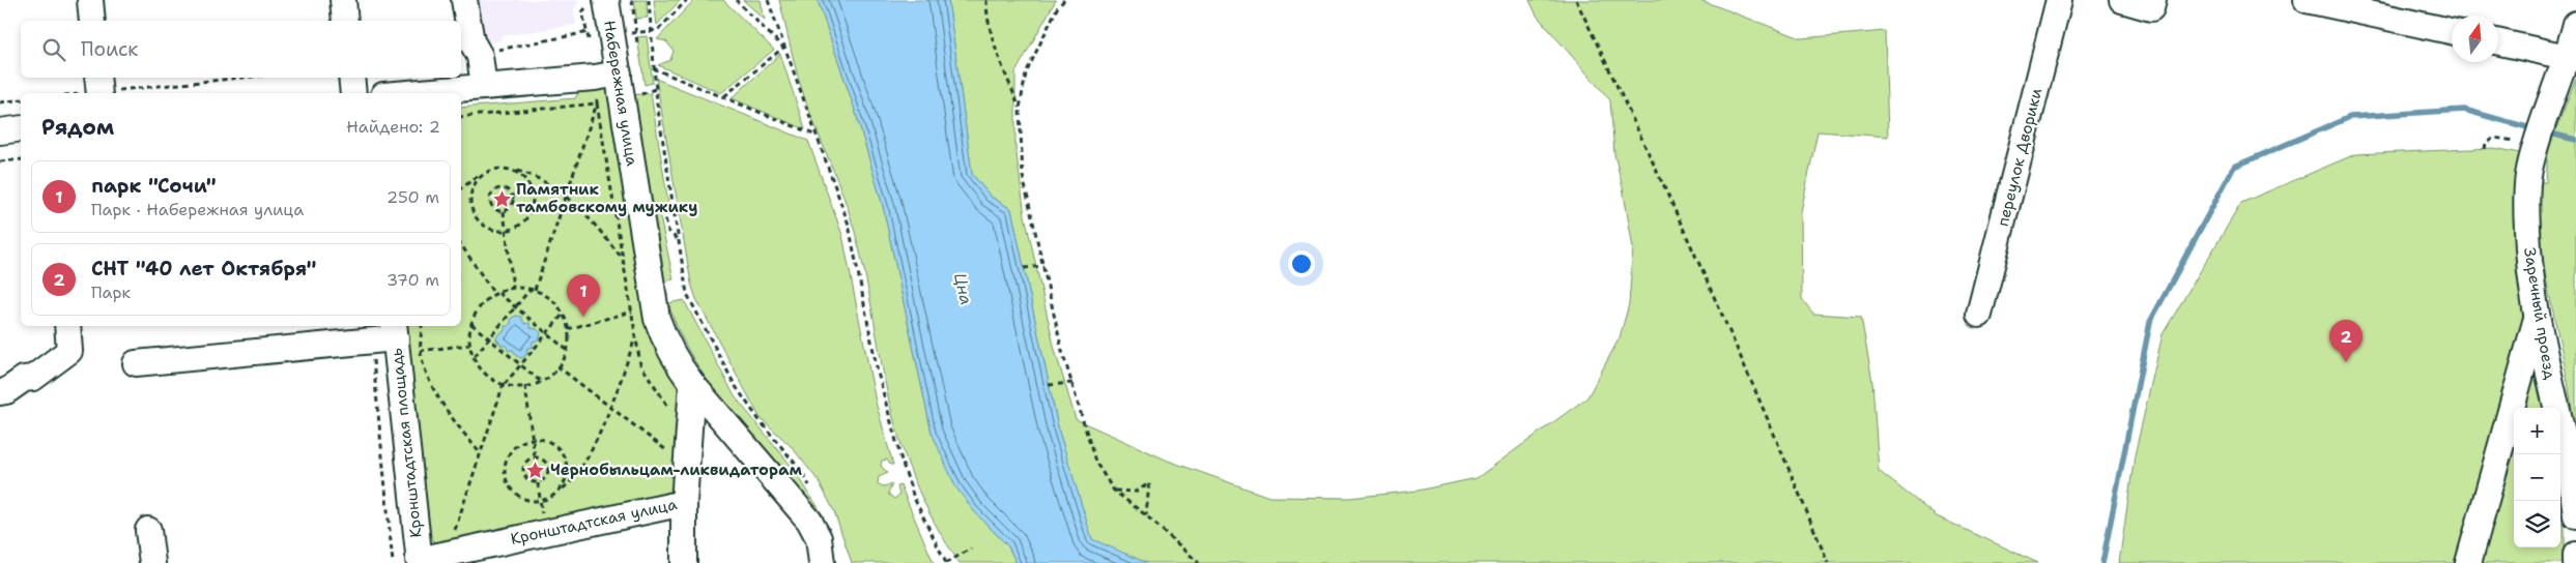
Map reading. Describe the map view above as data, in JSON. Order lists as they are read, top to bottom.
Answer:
{
  "streets": {
    "street": [
      "Набережная улица",
      "переулок Дворики",
      "Заречный проезд",
      "Кронштадтская площадь",
      "Кронштадтская улица"
    ]
  },
  "crossings": [
    ["Набережная улица", "Кронштадтская улица"],
    ["Кронштадтская площадь", "Кронштадтская улица"]
  ],
  "water": ["Цна"],
  "places": {
    "place": ["Памятник тамбовскому мужику", "Чернобыльцам-ликвидаторам"]
  },
  "north": "top",
  "page": {
    "search": "Поиск",
    "heading": ["Рядом", "Найдено: 2"],
    "list": [
      {
        "mark": "1",
        "name": "парк \"Сочи\"",
        "note": "Парк · Набережная улица",
        "value": "250 m"
      },
      {
        "mark": "2",
        "name": "СНТ \"40 лет Октября\"",
        "note": "Парк",
        "value": "370 m"
      }
    ],
    "pins": ["1", "2"],
    "map_buttons": ["+", "−"]
  }
}
